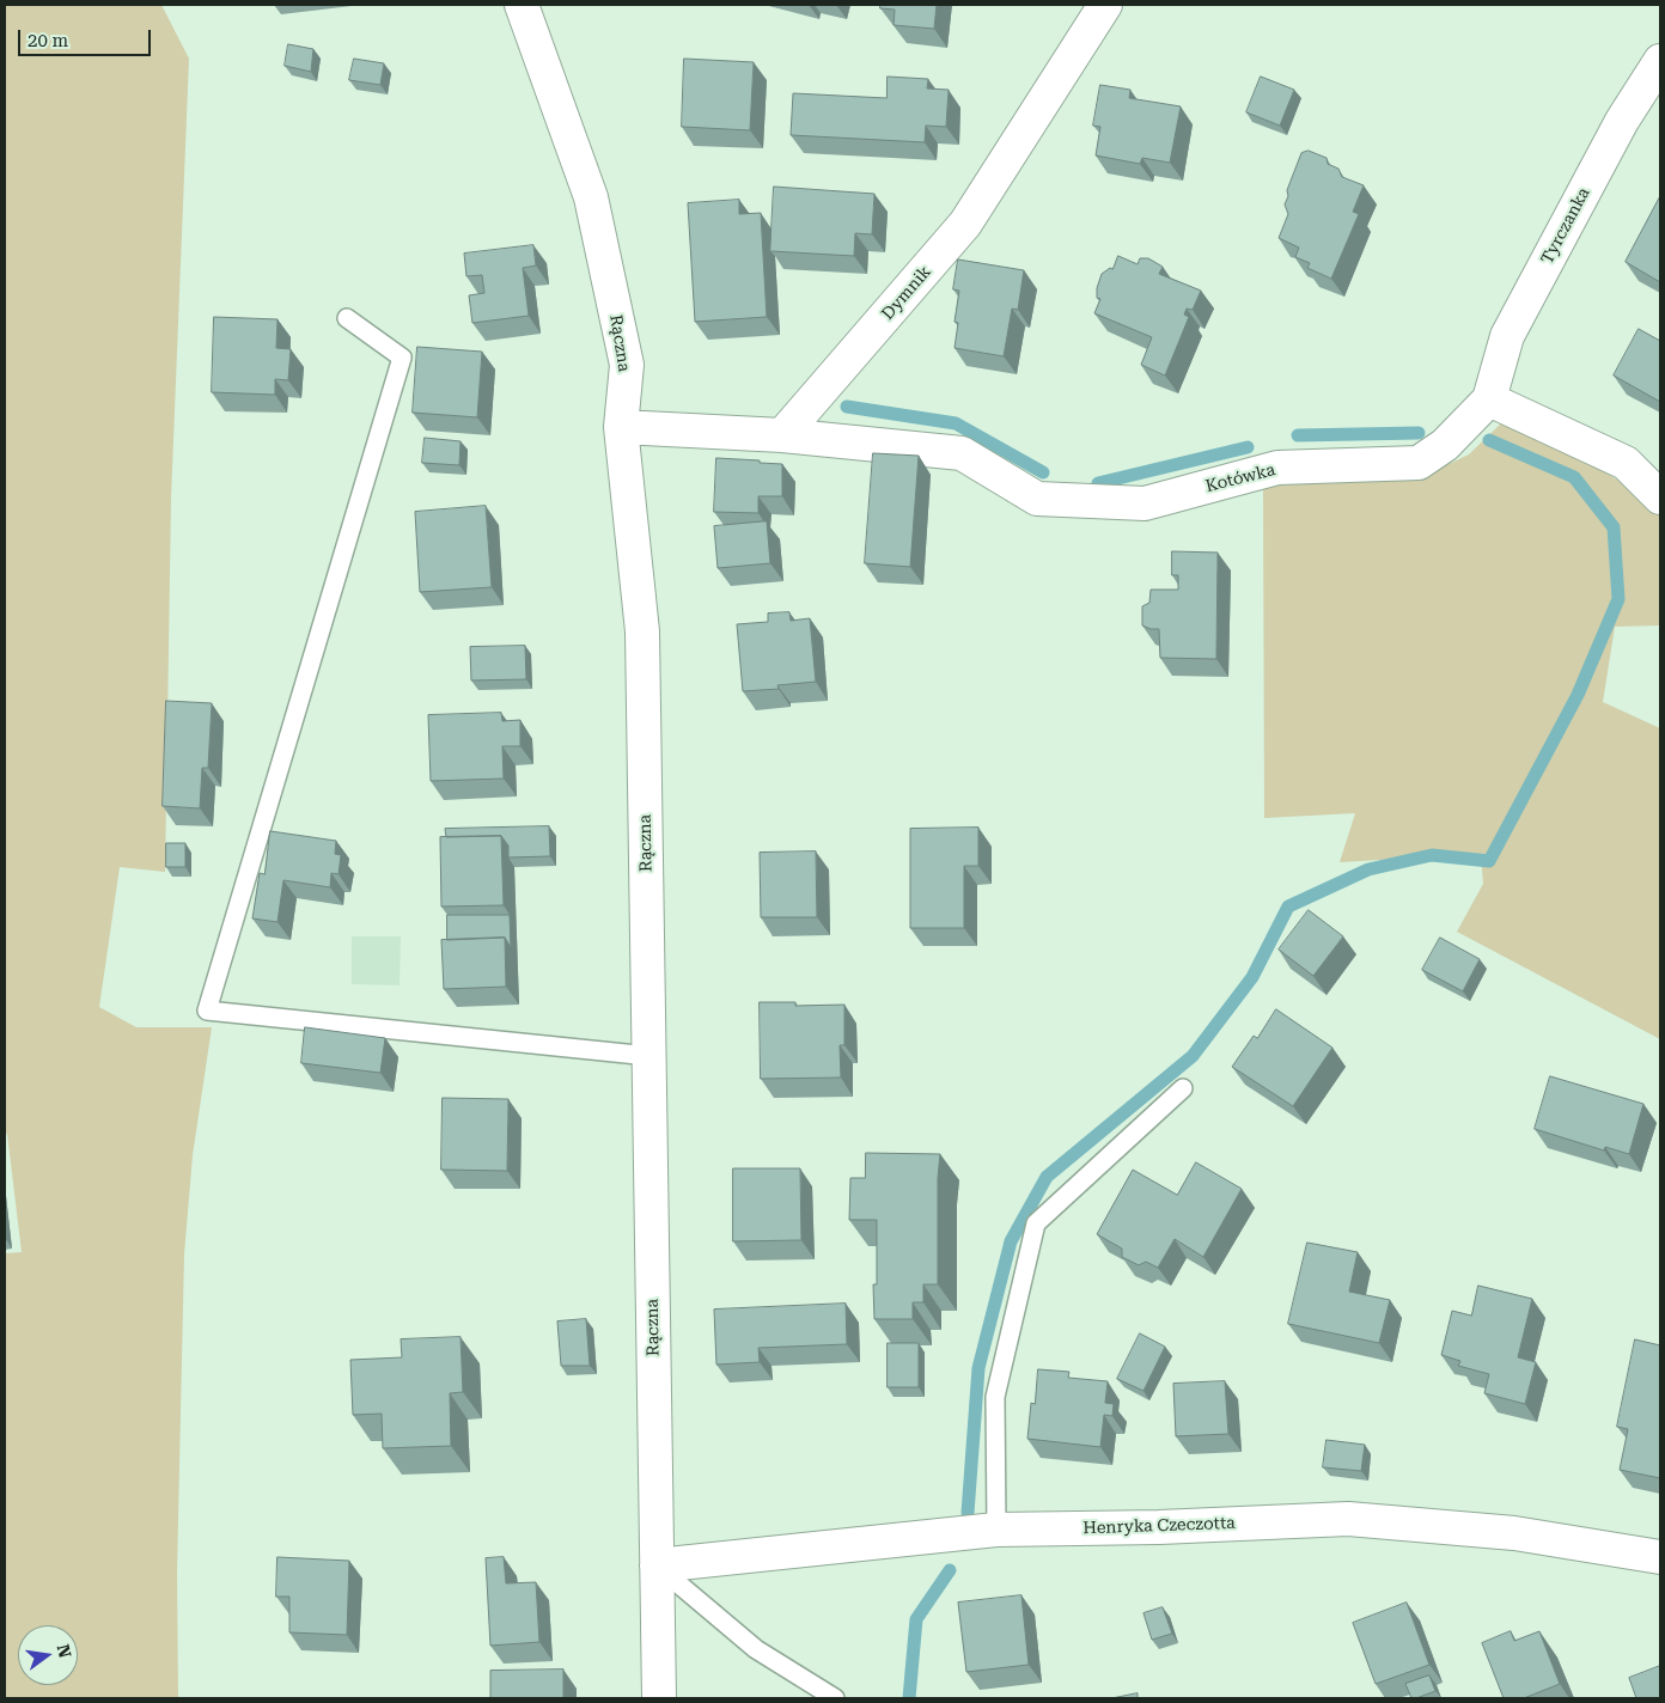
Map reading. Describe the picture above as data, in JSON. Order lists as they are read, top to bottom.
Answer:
{
  "streets": {
    "street": [
      "Tyrczanka",
      "Dymnik",
      "Rączna",
      "Kotówka",
      "Henryka Czeczotta"
    ]
  },
  "crossings": [
    ["Tyrczanka", "Kotówka"],
    ["Dymnik", "Kotówka"],
    ["Rączna", "Henryka Czeczotta"]
  ],
  "scale_bar": "20 m",
  "north": "right"
}
